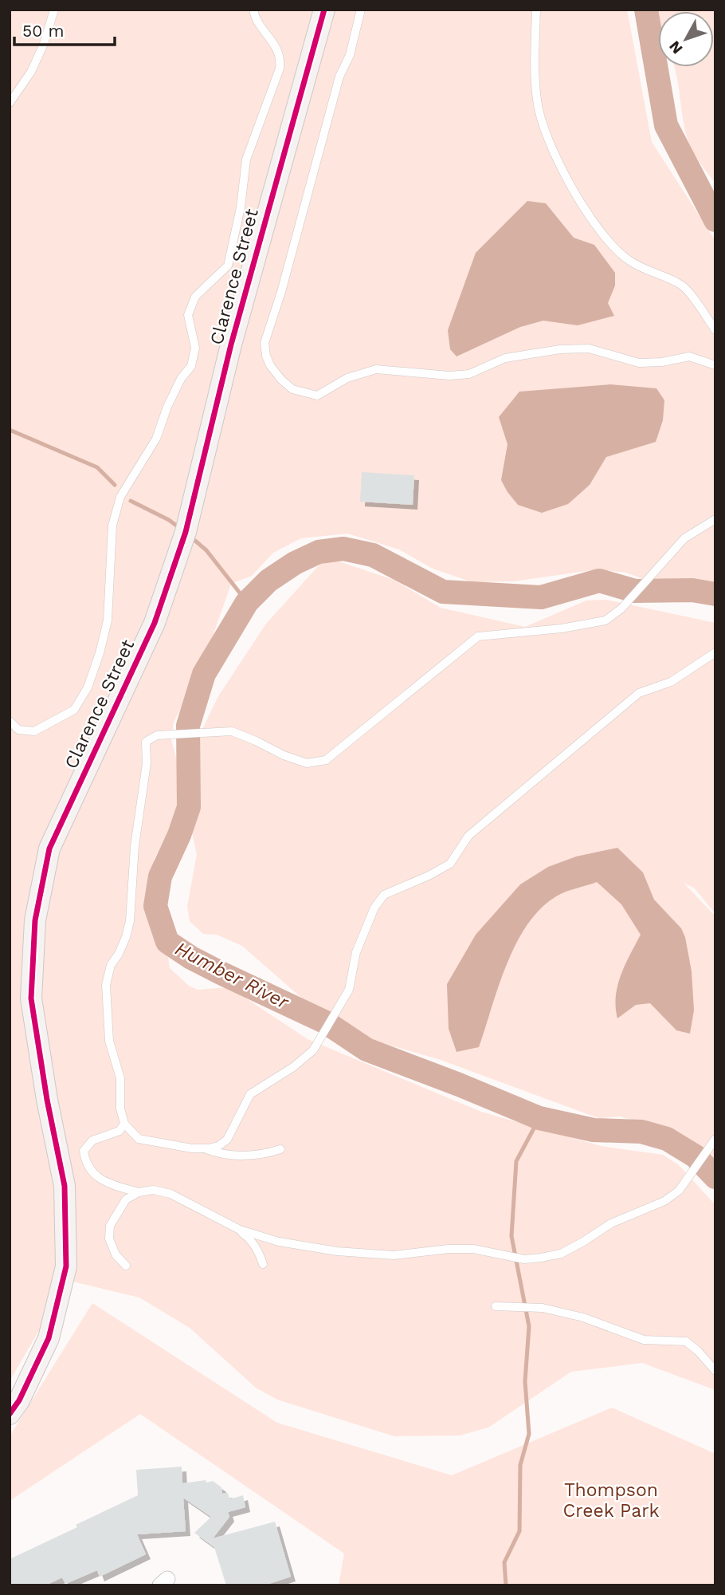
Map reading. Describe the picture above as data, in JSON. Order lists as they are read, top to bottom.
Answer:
{
  "streets": {
    "street": ["Clarence Street"]
  },
  "water": ["Humber River"],
  "parks": ["Thompson Creek Park"],
  "scale_bar": "50 m",
  "north": "bottom left"
}
